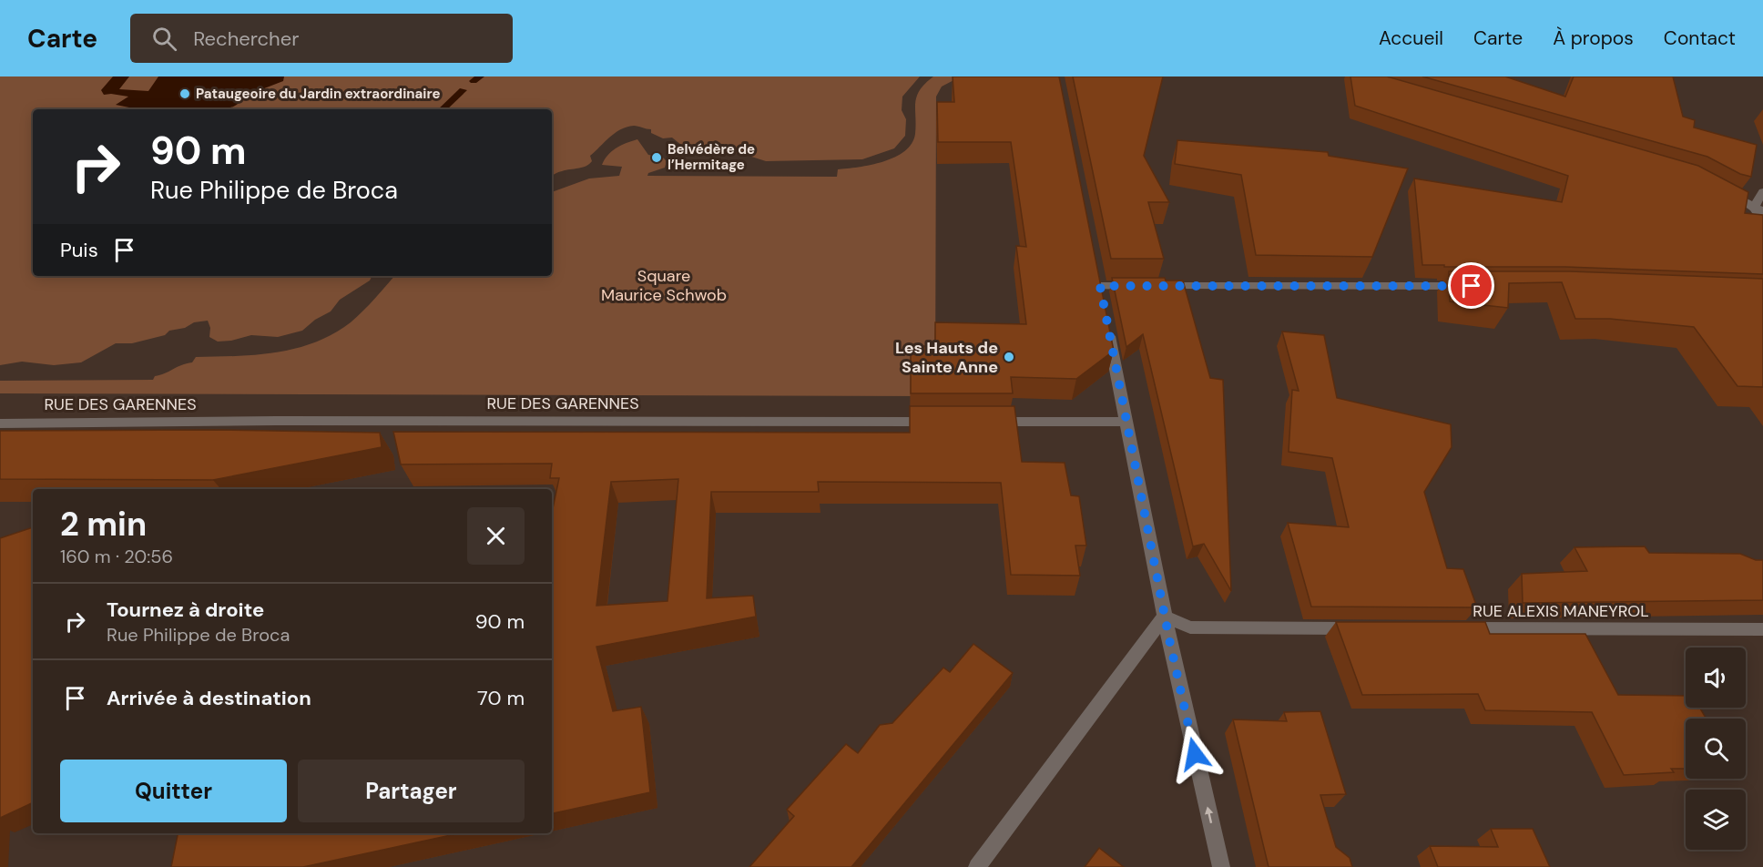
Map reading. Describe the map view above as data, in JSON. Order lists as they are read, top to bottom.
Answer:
{
  "streets": {
    "street": ["RUE DES GARENNES", "RUE ALEXIS MANEYROL"]
  },
  "parks": ["Square Maurice Schwob"],
  "places": ["Pataugeoire du Jardin extraordinaire", "Belvédère de l’Hermitage", "Les Hauts de Sainte Anne"],
  "page": {
    "header": "Carte",
    "search": "Rechercher",
    "nav": [
      "Accueil",
      "Carte",
      "À propos",
      "Contact"
    ],
    "turn": ["90 m", "Rue Philippe de Broca"],
    "then": "Puis",
    "heading": ["2 min", "160 m · 20:56"],
    "list": [
      {
        "name": "Tournez à droite",
        "note": "Rue Philippe de Broca",
        "value": "90 m"
      },
      {
        "name": "Arrivée à destination",
        "value": "70 m"
      }
    ],
    "buttons": ["Quitter", "Partager"]
  }
}
